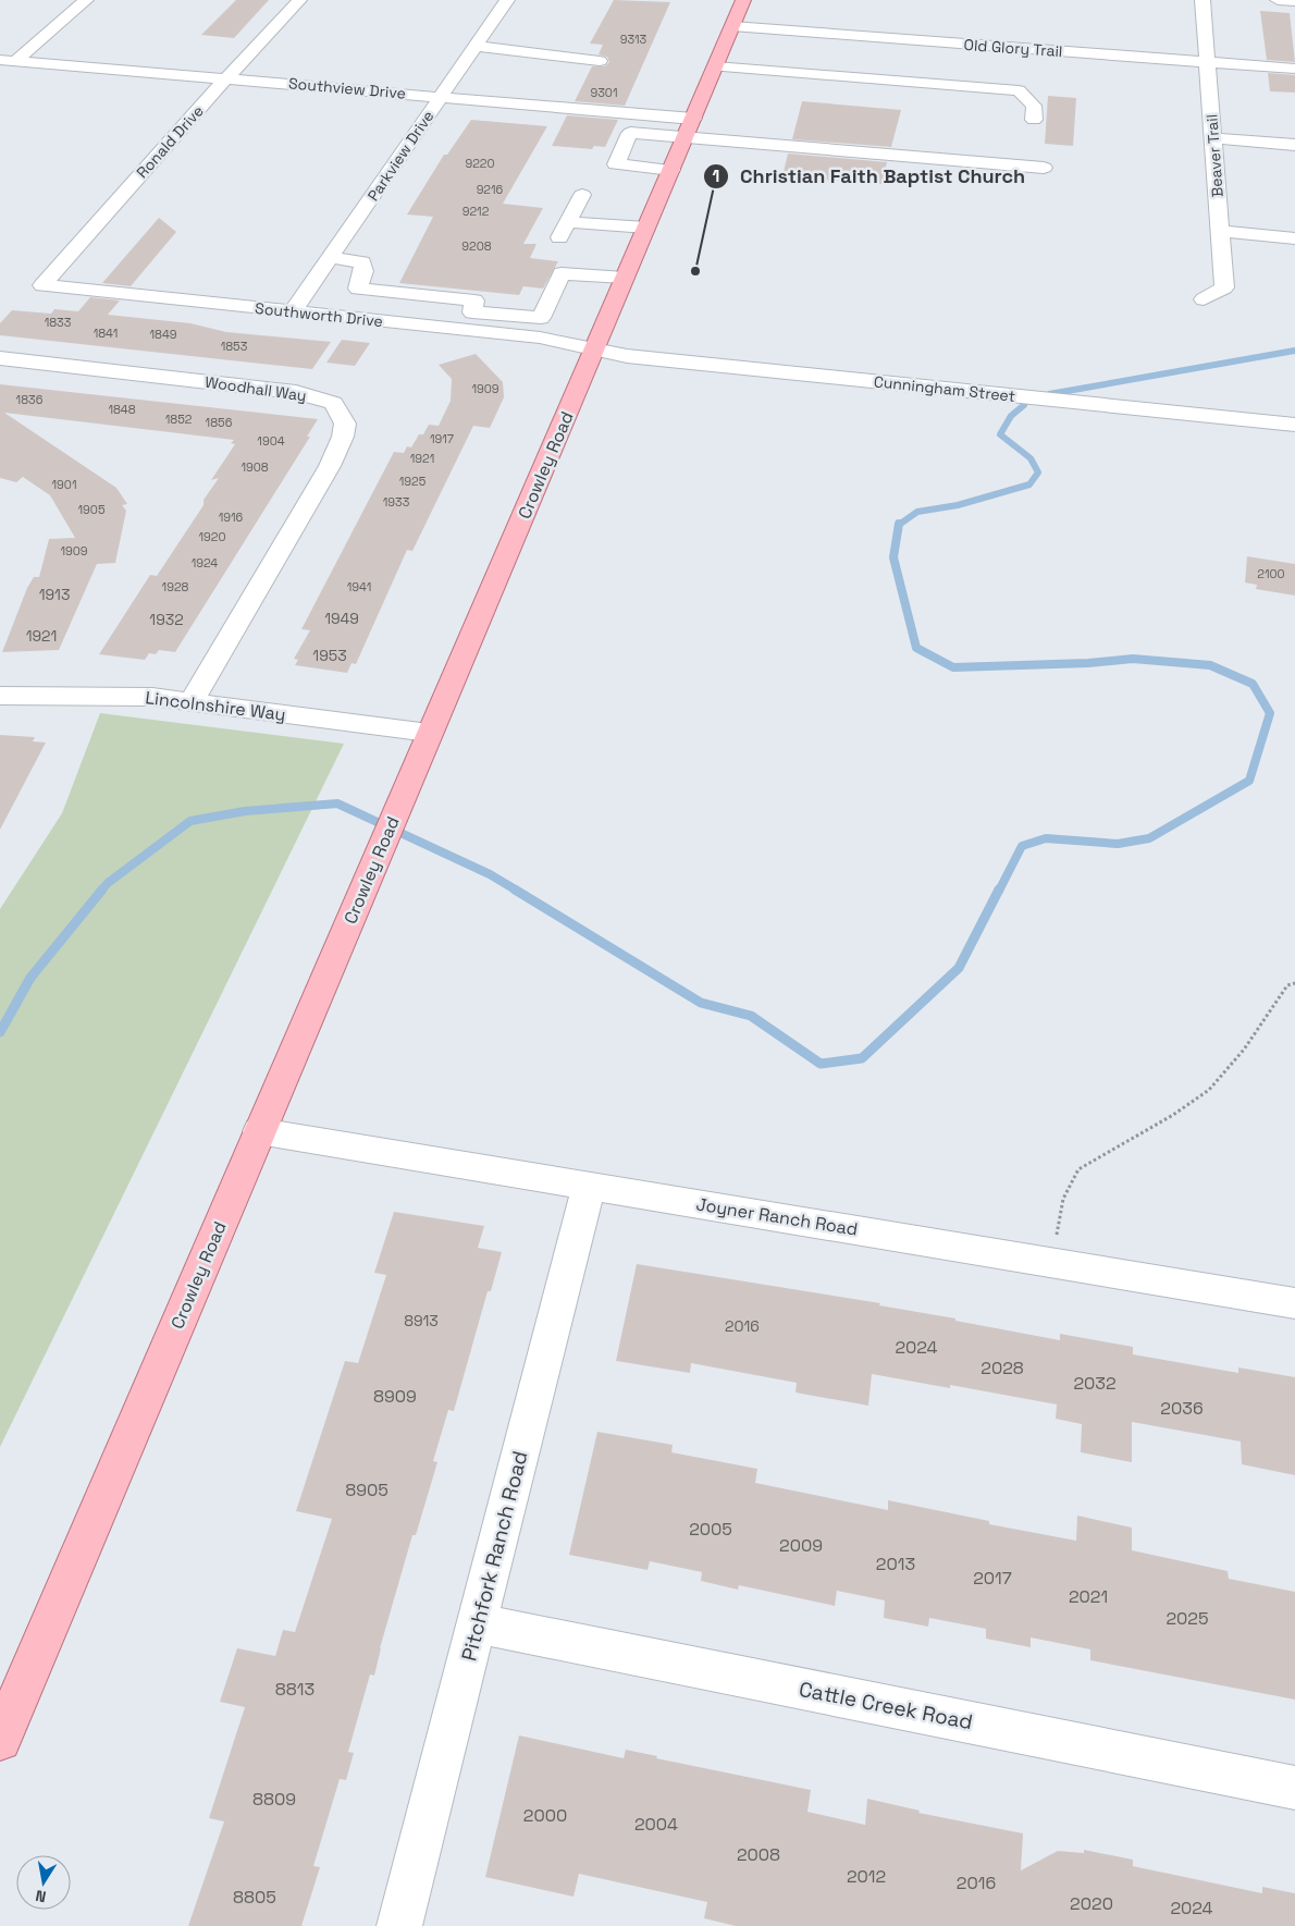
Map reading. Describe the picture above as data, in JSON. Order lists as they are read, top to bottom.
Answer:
{
  "streets": {
    "main road": ["Crowley Road"],
    "street": [
      "Old Glory Trail",
      "Southview Drive",
      "Ronald Drive",
      "Parkview Drive",
      "Beaver Trail",
      "Southworth Drive",
      "Woodhall Way",
      "Cunningham Street",
      "Lincolnshire Way",
      "Joyner Ranch Road",
      "Pitchfork Ranch Road",
      "Cattle Creek Road"
    ]
  },
  "crossings": [
    ["Old Glory Trail", "Beaver Trail"],
    ["Old Glory Trail", "Crowley Road"],
    ["Southview Drive", "Ronald Drive"],
    ["Southview Drive", "Parkview Drive"],
    ["Southview Drive", "Crowley Road"],
    ["Ronald Drive", "Southworth Drive"],
    ["Parkview Drive", "Southworth Drive"],
    ["Southworth Drive", "Cunningham Street"],
    ["Southworth Drive", "Crowley Road"],
    ["Woodhall Way", "Lincolnshire Way"],
    ["Cunningham Street", "Crowley Road"],
    ["Crowley Road", "Lincolnshire Way"],
    ["Crowley Road", "Joyner Ranch Road"],
    ["Joyner Ranch Road", "Pitchfork Ranch Road"],
    ["Pitchfork Ranch Road", "Cattle Creek Road"]
  ],
  "places": ["Christian Faith Baptist Church"],
  "house_numbers": [
    "9313",
    "9301",
    "9220",
    "9216",
    "9212",
    "9208",
    "1833",
    "1841",
    "1849",
    "1853",
    "1909",
    "1836",
    "1848",
    "1852",
    "1856",
    "1917",
    "1904",
    "1921",
    "1908",
    "1925",
    "1901",
    "1933",
    "1905",
    "1916",
    "1920",
    "1909",
    "1924",
    "2100",
    "1928",
    "1941",
    "1913",
    "1949",
    "1932",
    "1921",
    "1953",
    "8913",
    "2016",
    "2024",
    "2028",
    "2032",
    "8909",
    "2036",
    "8905",
    "2005",
    "2009",
    "2013",
    "2017",
    "2021",
    "2025",
    "8813",
    "8809",
    "2000",
    "2004",
    "2008",
    "2012",
    "2016",
    "8805",
    "2020",
    "2024"
  ],
  "north": "bottom"
}
